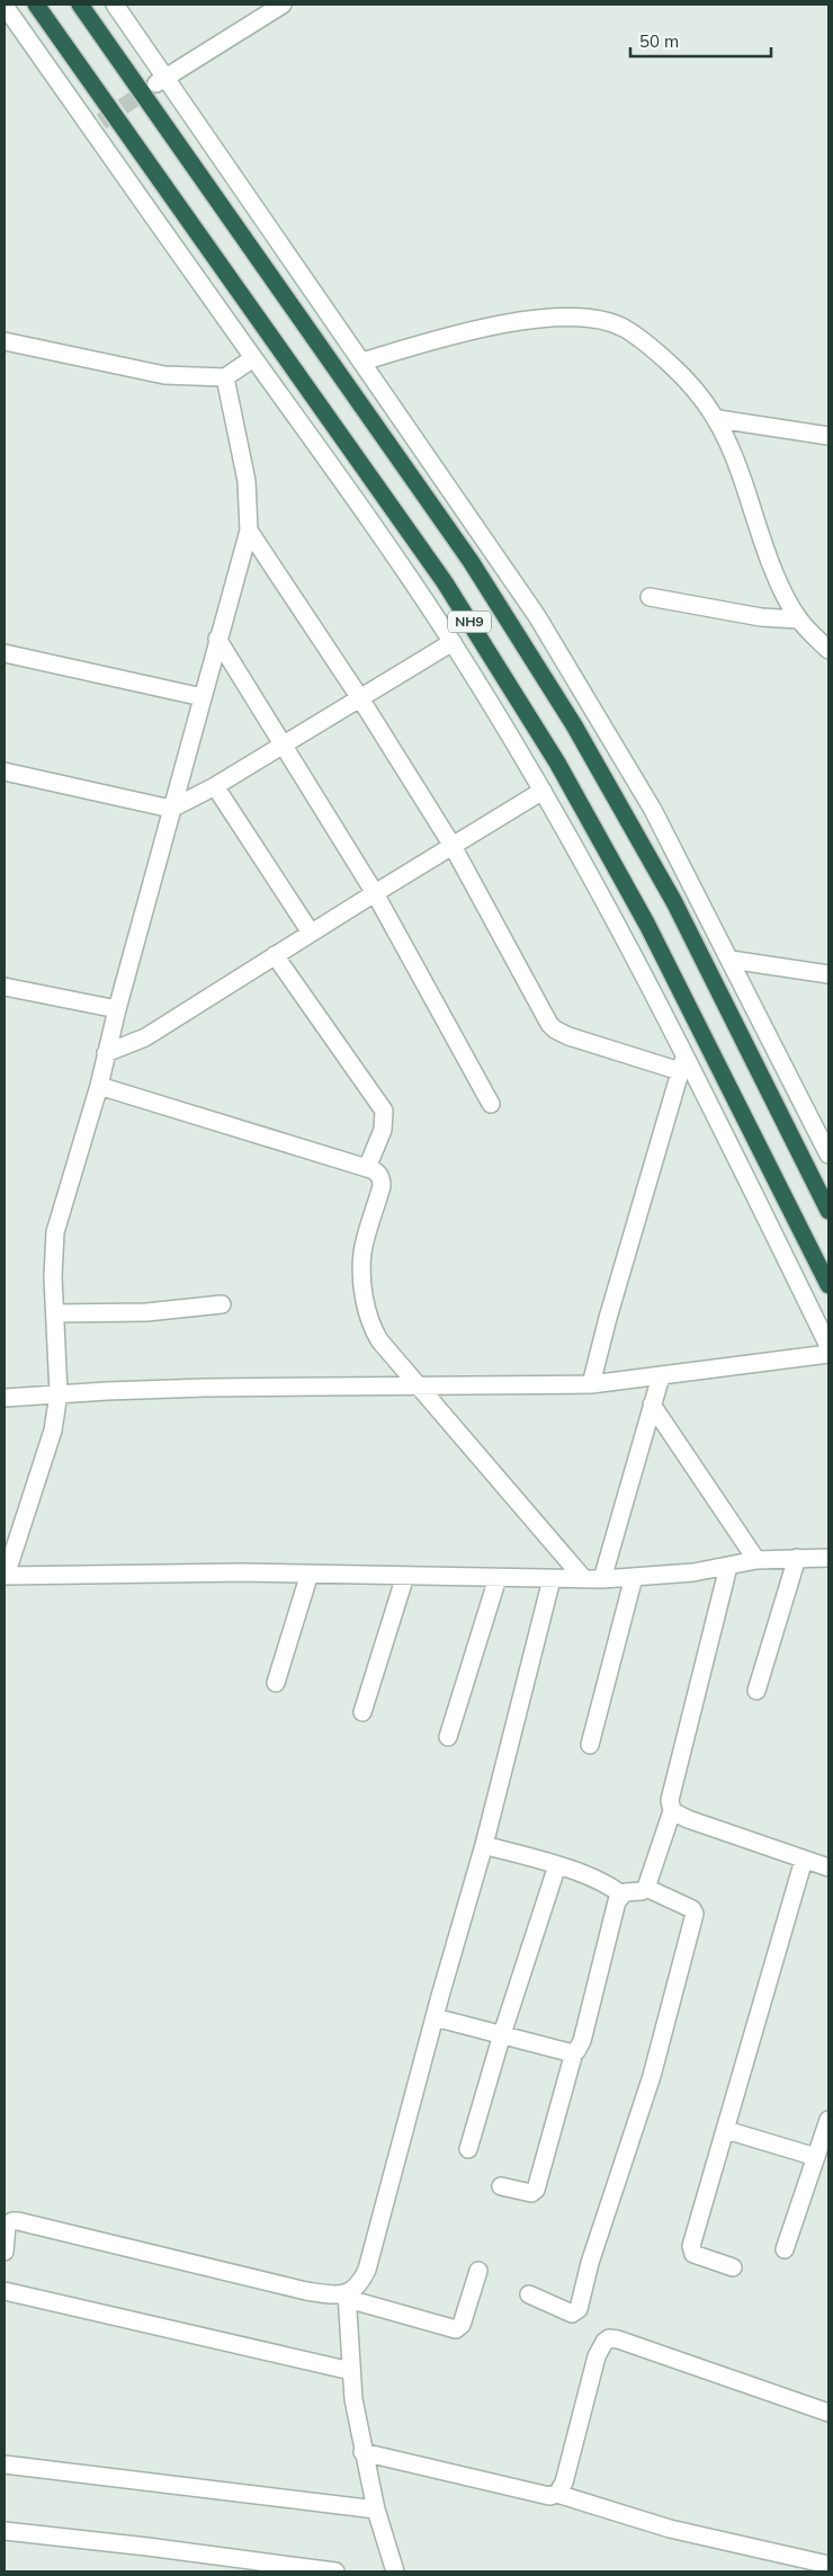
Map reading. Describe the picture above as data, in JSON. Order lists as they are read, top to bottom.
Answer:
{
  "streets": {
    "highway": ["NH9"]
  },
  "scale_bar": "50 m"
}
